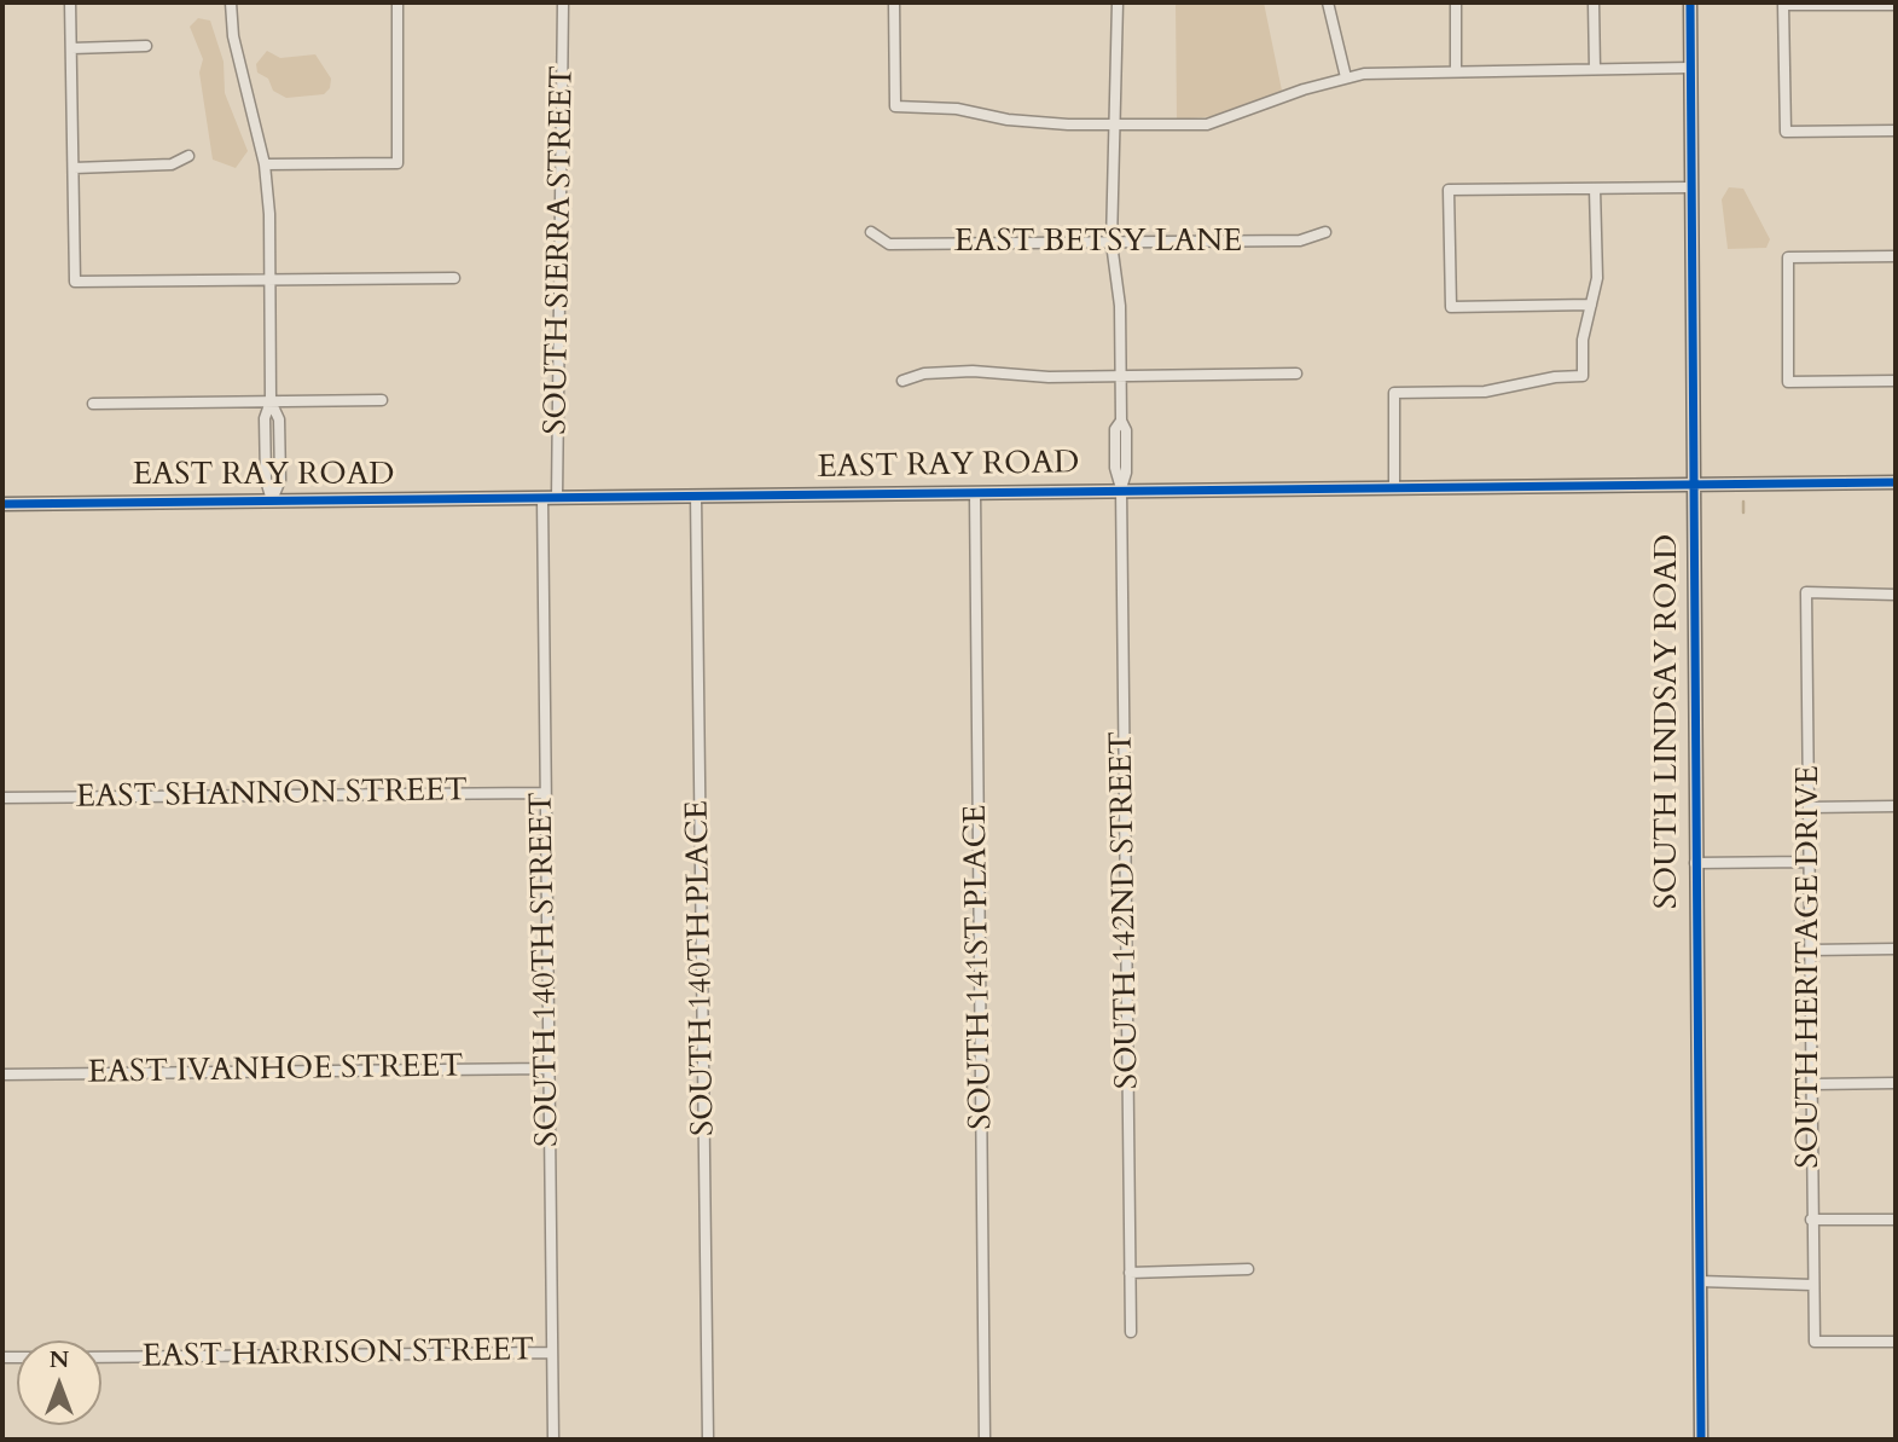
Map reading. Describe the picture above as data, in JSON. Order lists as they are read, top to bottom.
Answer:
{
  "streets": {
    "main road": ["EAST RAY ROAD", "SOUTH LINDSAY ROAD"],
    "street": [
      "EAST BETSY LANE",
      "SOUTH SIERRA STREET",
      "EAST SHANNON STREET",
      "SOUTH 142ND STREET",
      "SOUTH 141ST PLACE",
      "SOUTH HERITAGE DRIVE",
      "SOUTH 140TH PLACE",
      "SOUTH 140TH STREET",
      "EAST IVANHOE STREET",
      "EAST HARRISON STREET"
    ]
  },
  "crossings": [
    ["EAST BETSY LANE", "SOUTH 142ND STREET"],
    ["SOUTH SIERRA STREET", "EAST RAY ROAD"],
    ["EAST RAY ROAD", "SOUTH LINDSAY ROAD"],
    ["EAST RAY ROAD", "SOUTH 142ND STREET"],
    ["EAST RAY ROAD", "SOUTH 141ST PLACE"],
    ["EAST RAY ROAD", "SOUTH 140TH PLACE"],
    ["EAST RAY ROAD", "SOUTH 140TH STREET"],
    ["EAST SHANNON STREET", "SOUTH 140TH STREET"],
    ["SOUTH 140TH STREET", "EAST IVANHOE STREET"],
    ["SOUTH 140TH STREET", "EAST HARRISON STREET"]
  ],
  "north": "top"
}
